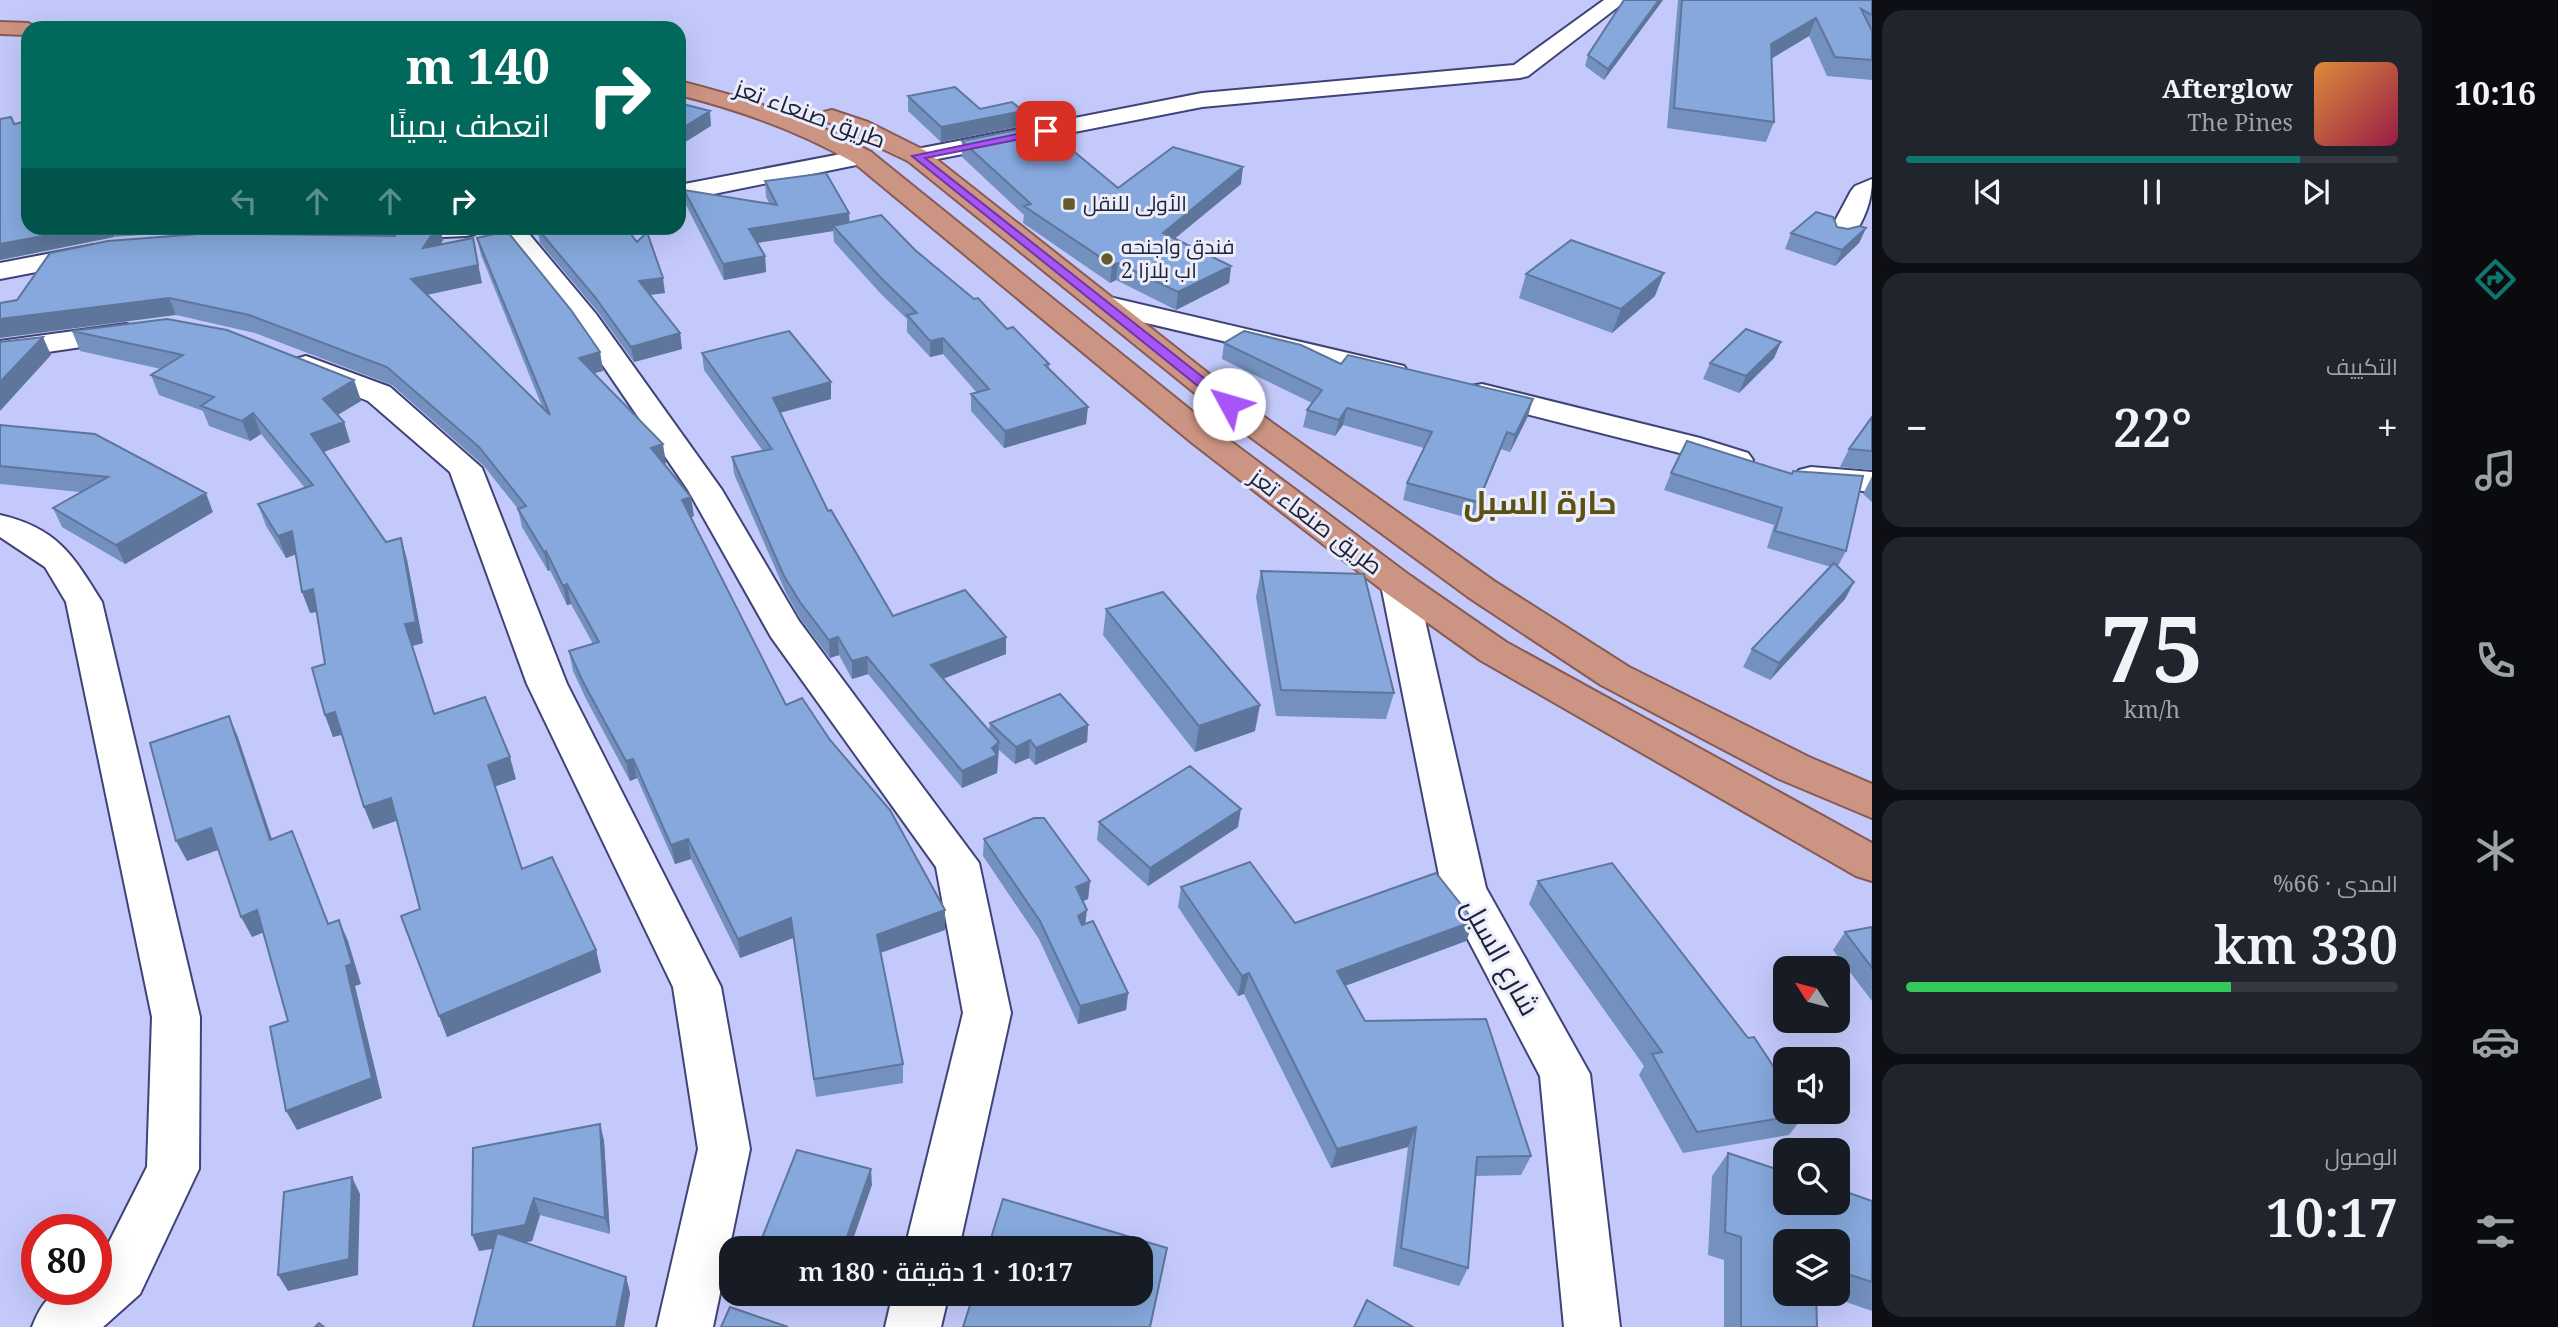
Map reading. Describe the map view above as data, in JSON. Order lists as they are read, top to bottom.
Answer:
{
  "streets": {
    "highway": ["طريق صنعاء تعز"],
    "street": ["شارع السبل"]
  },
  "crossings": [
    ["طريق صنعاء تعز", "شارع السبل"]
  ],
  "districts": ["حارة السبل"],
  "places": {
    "transit": ["الأولى للنقل"],
    "other": ["فندق واجنحه اب بلازا 2"]
  },
  "north": "top left",
  "page": {
    "tabs": "10:16",
    "turn": ["140 m", "انعطف يمينًا"],
    "song": ["Afterglow", "The Pines"],
    "tile": [
      "التكييف",
      ["75", "km/h"],
      ["المدى · 66%", "330 km"],
      ["الوصول", "10:17"]
    ],
    "heat": ["−", "22°", "+"],
    "limit": "80",
    "trip": "10:17 · 1 دقيقة · 180 m"
  }
}
